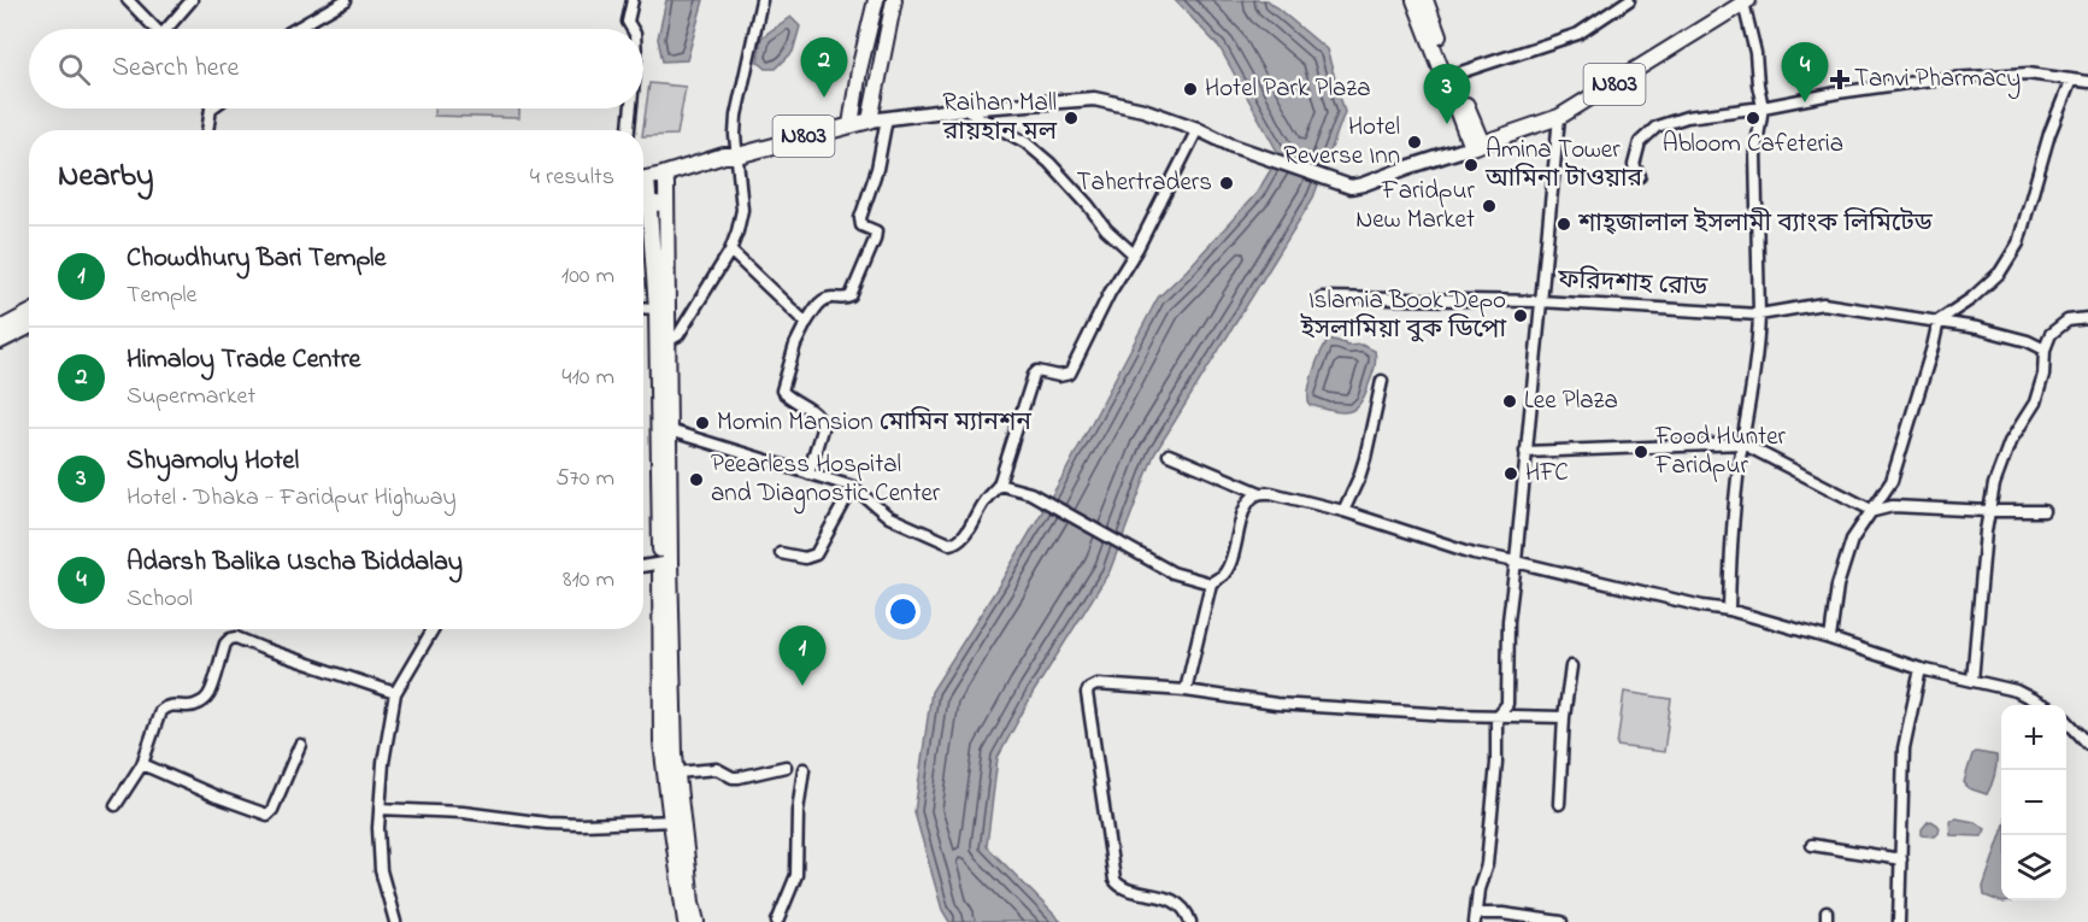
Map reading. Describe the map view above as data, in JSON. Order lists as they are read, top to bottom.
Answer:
{
  "streets": {
    "highway": ["N803"],
    "street": ["ফরিদশাহ রোড"]
  },
  "places": {
    "health": ["Tanvi Pharmacy"],
    "other": [
      "Hotel Park Plaza",
      "Raihan Mall রায়হান মল",
      "Abloom Cafeteria",
      "Hotel Reverse Inn",
      "Amina Tower আমিনা টাওয়ার",
      "Tahertraders",
      "Faridpur New Market",
      "শাহ্জালাল ইসলামী ব্যাংক লিমিটেড",
      "Islamia Book Depo ইসলামিয়া বুক ডিপো",
      "Lee Plaza",
      "Momin Mansion মোমিন ম্যানশন",
      "Food Hunter Faridpur",
      "HFC",
      "Peearless Hospital and Diagnostic Center"
    ]
  },
  "page": {
    "search": "Search here",
    "pins": [
      "2",
      "4",
      "3",
      "1"
    ],
    "heading": ["Nearby", "4 results"],
    "list": [
      {
        "mark": "1",
        "name": "Chowdhury Bari Temple",
        "note": "Temple",
        "value": "100 m"
      },
      {
        "mark": "2",
        "name": "Himaloy Trade Centre",
        "note": "Supermarket",
        "value": "410 m"
      },
      {
        "mark": "3",
        "name": "Shyamoly Hotel",
        "note": "Hotel · Dhaka - Faridpur Highway",
        "value": "570 m"
      },
      {
        "mark": "4",
        "name": "Adarsh Balika Uscha Biddalay",
        "note": "School",
        "value": "810 m"
      }
    ],
    "map_buttons": ["+", "−"]
  }
}
